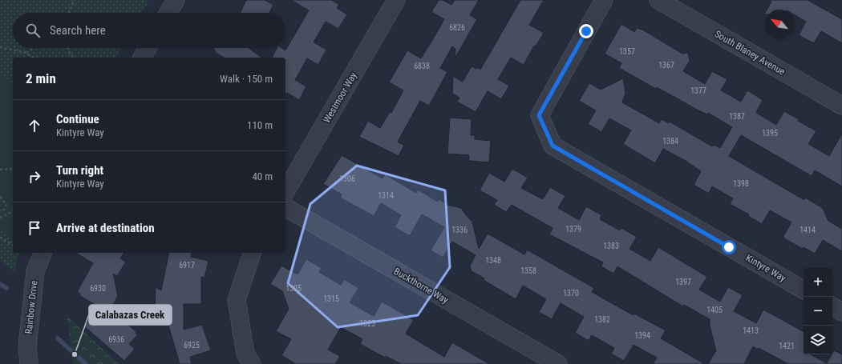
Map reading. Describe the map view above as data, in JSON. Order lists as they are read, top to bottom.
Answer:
{
  "streets": {
    "street": [
      "South Blaney Avenue",
      "Westmoor Way",
      "Kintyre Way",
      "Buckthorne Way",
      "Rainbow Drive"
    ]
  },
  "places": ["Calabazas Creek"],
  "house_numbers": [
    "6826",
    "1357",
    "1367",
    "6838",
    "1377",
    "1387",
    "1395",
    "1384",
    "1306",
    "1398",
    "1314",
    "1379",
    "1336",
    "1414",
    "1383",
    "1348",
    "6917",
    "1358",
    "1397",
    "6930",
    "1305",
    "1370",
    "1315",
    "1405",
    "1382",
    "1325",
    "1413",
    "1394",
    "6936",
    "6925",
    "1421"
  ],
  "north": "top left",
  "page": {
    "search": "Search here",
    "heading": ["2 min", "Walk · 150 m"],
    "list": [
      ["Continue", "Kintyre Way", "110 m"],
      ["Turn right", "Kintyre Way", "40 m"],
      "Arrive at destination"
    ],
    "map_buttons": ["+", "−"]
  }
}
